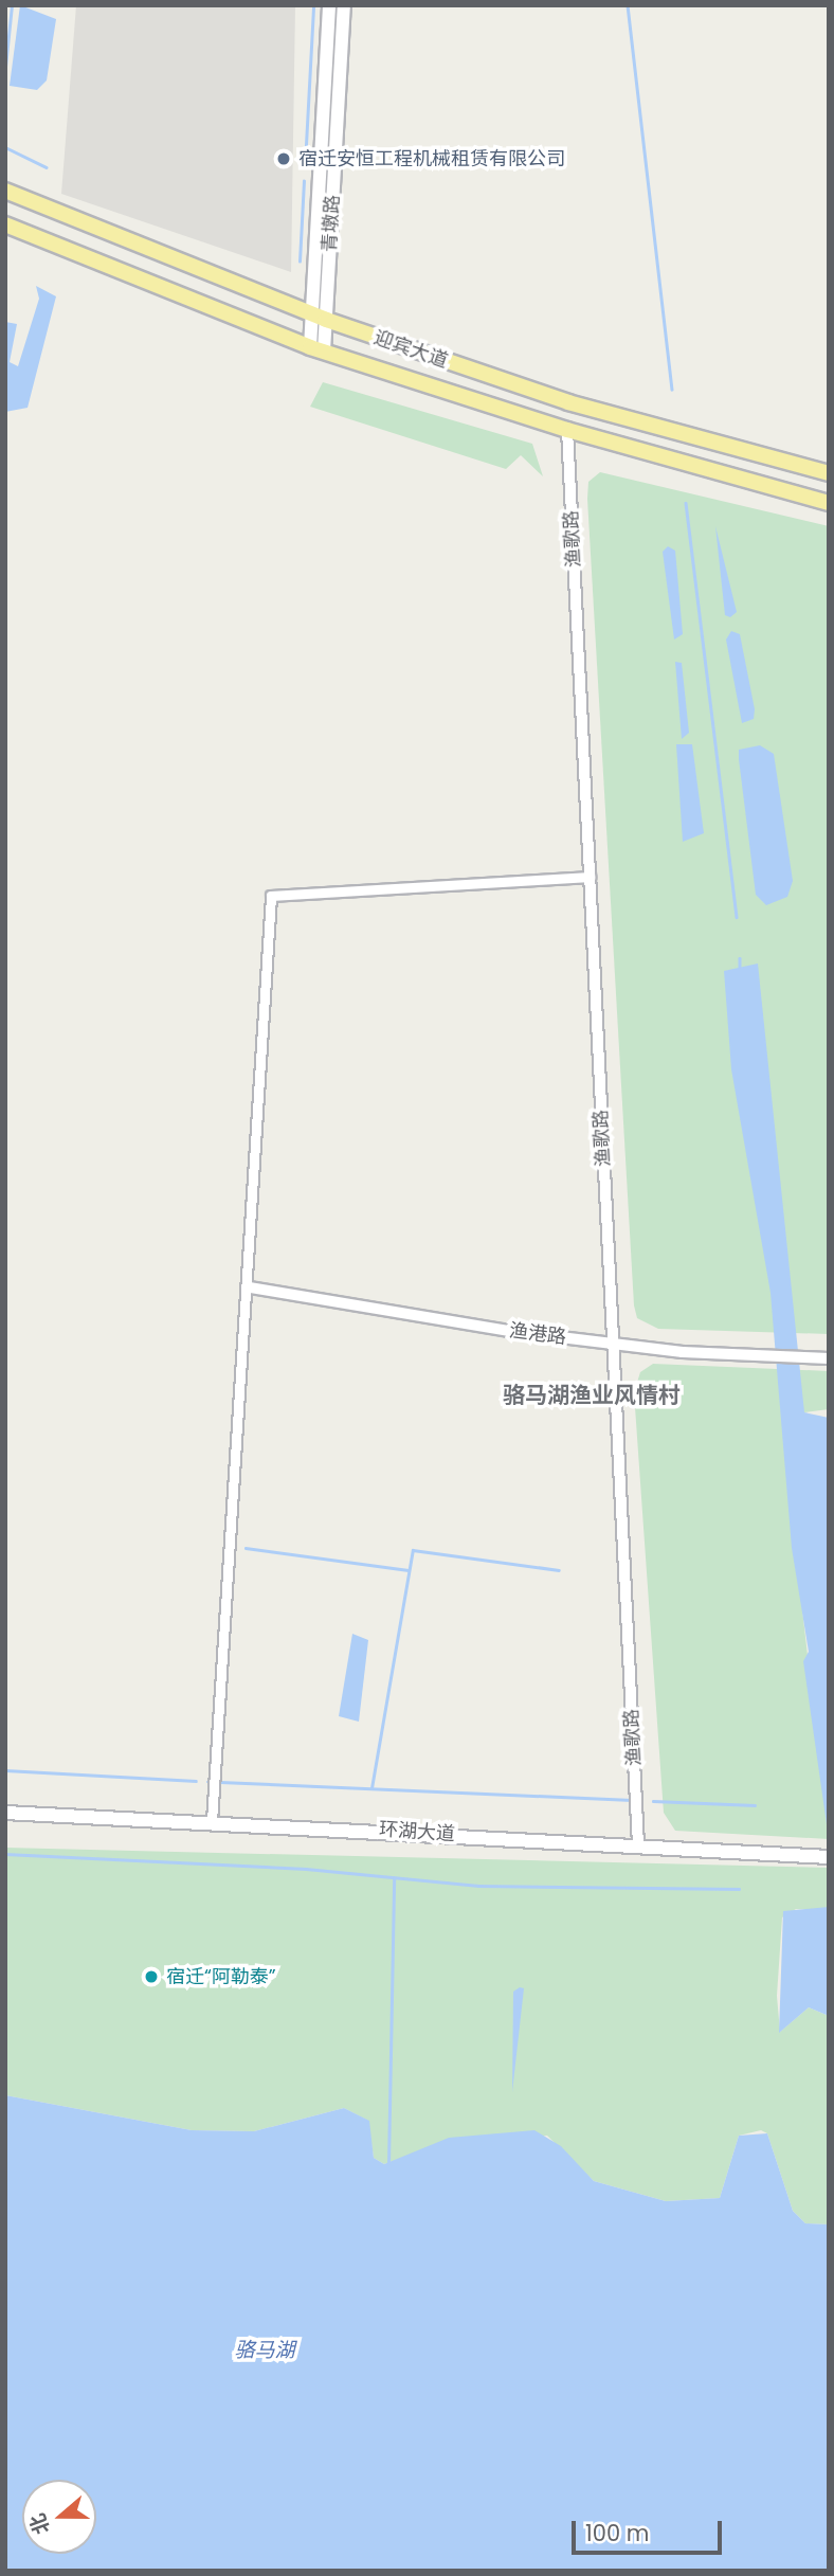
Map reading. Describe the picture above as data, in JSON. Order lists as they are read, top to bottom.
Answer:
{
  "streets": {
    "highway": ["迎宾大道"],
    "main road": ["青墩路", "环湖大道"],
    "street": ["渔歌路", "渔港路"]
  },
  "crossings": [
    ["青墩路", "迎宾大道"],
    ["迎宾大道", "渔歌路"],
    ["渔歌路", "渔港路"],
    ["渔歌路", "环湖大道"]
  ],
  "districts": ["骆马湖渔业风情村"],
  "water": ["骆马湖"],
  "places": ["宿迁安恒工程机械租赁有限公司", "宿迁“阿勒泰”"],
  "scale_bar": "100 m",
  "north": "left"
}
